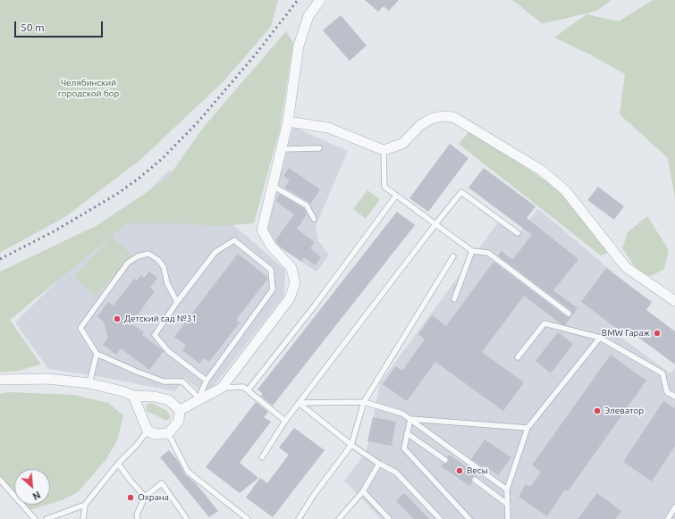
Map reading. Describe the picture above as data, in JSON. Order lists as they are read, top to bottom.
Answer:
{
  "parks": ["Челябинский городской бор"],
  "places": [
    "Детский сад №31",
    "BMW Гараж",
    "Элеватор",
    "Весы",
    "Охрана"
  ],
  "scale_bar": "50 m",
  "north": "bottom right"
}
